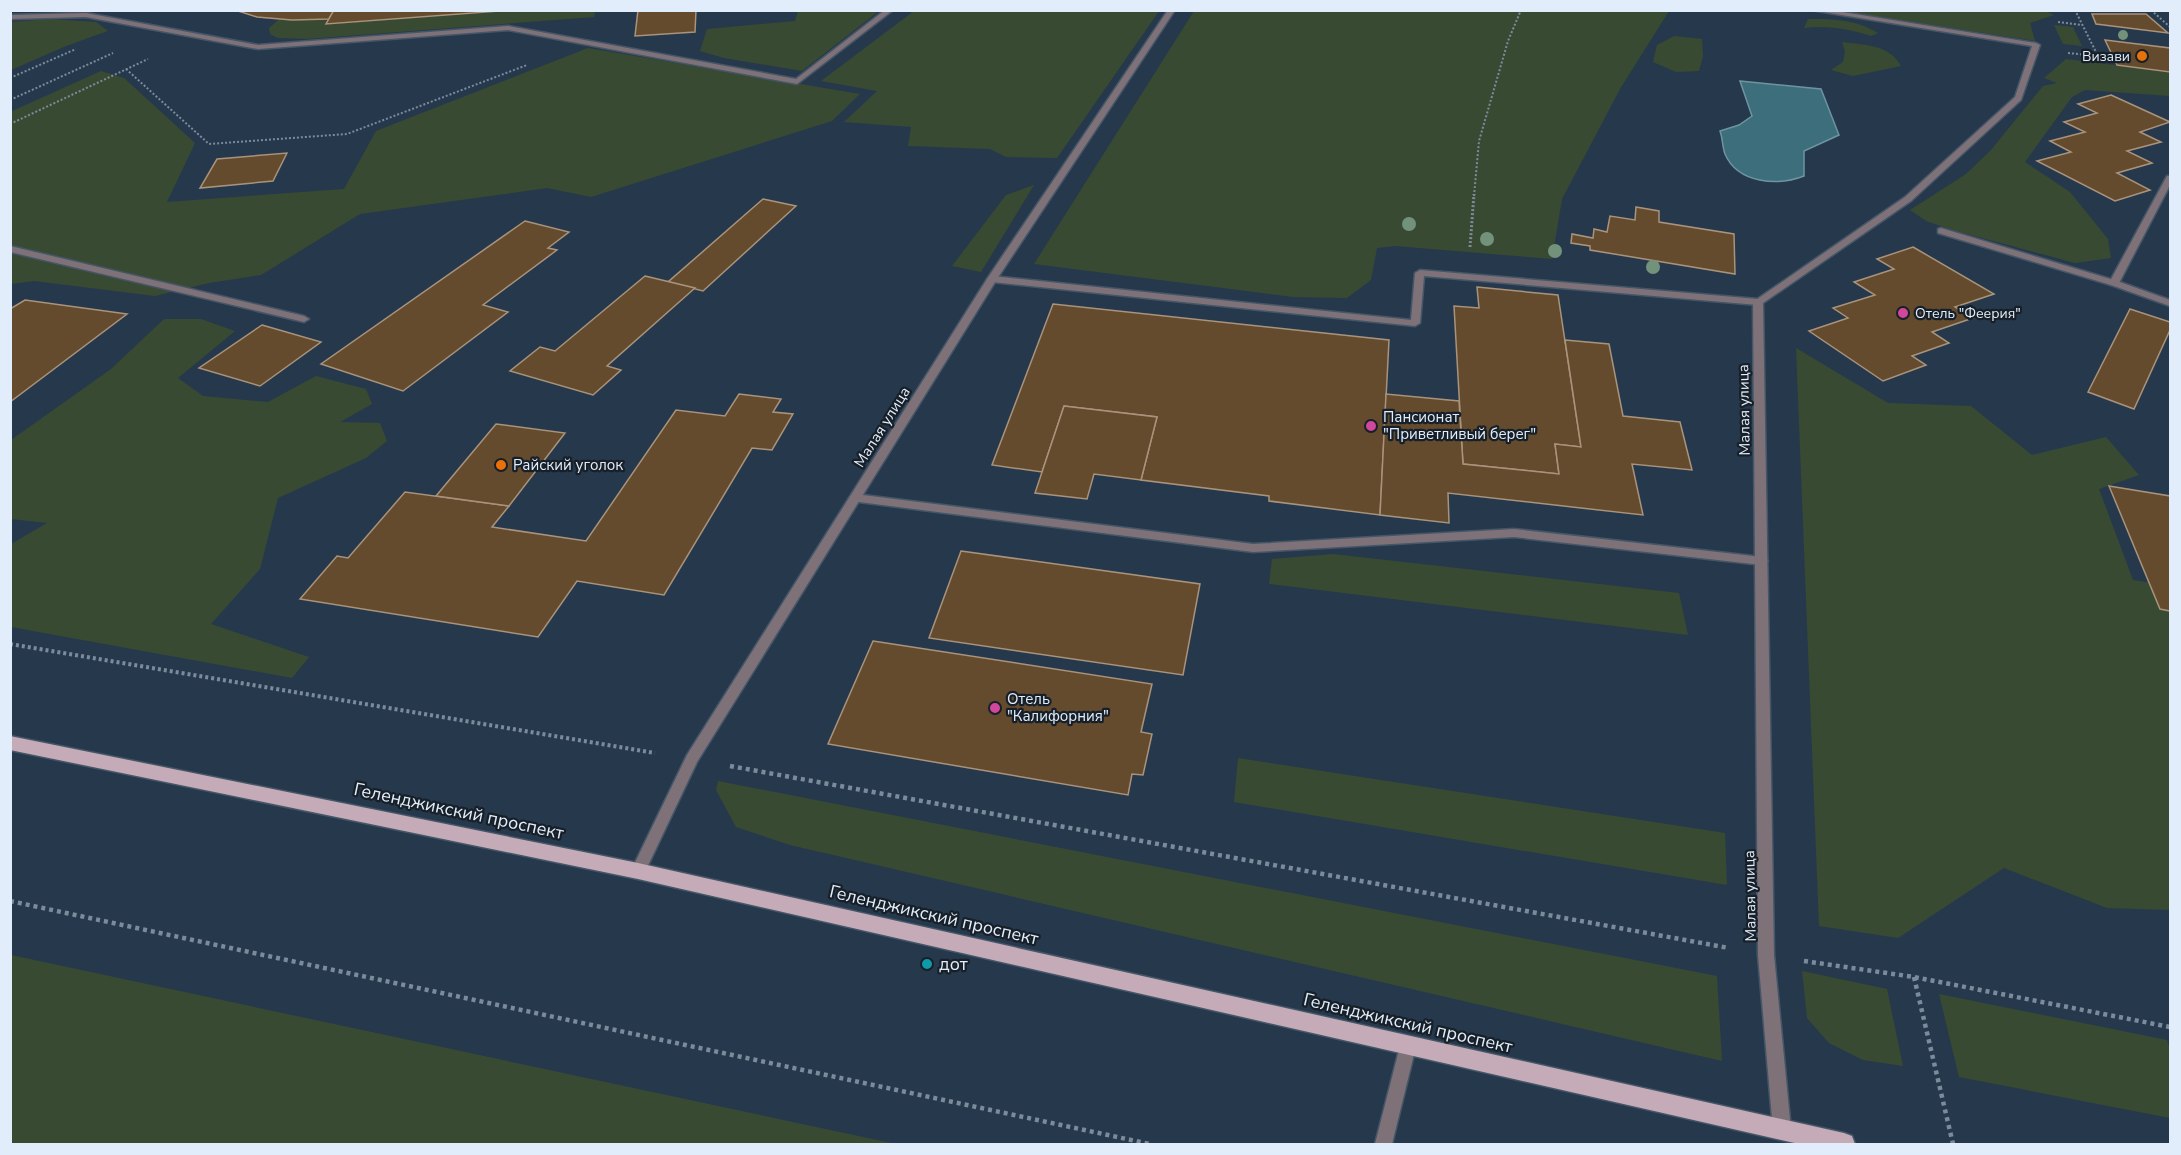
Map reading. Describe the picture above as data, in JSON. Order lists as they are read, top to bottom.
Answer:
{
  "streets": {
    "main road": ["Геленджикский проспект"],
    "street": ["Малая улица"]
  },
  "crossings": [
    ["Малая улица", "Геленджикский проспект"]
  ],
  "places": [
    "Визави",
    "Отель \"Феерия\"",
    "Пансионат \"Приветливый берег\"",
    "Райский уголок",
    "Отель \"Калифорния\"",
    "дот"
  ]
}
